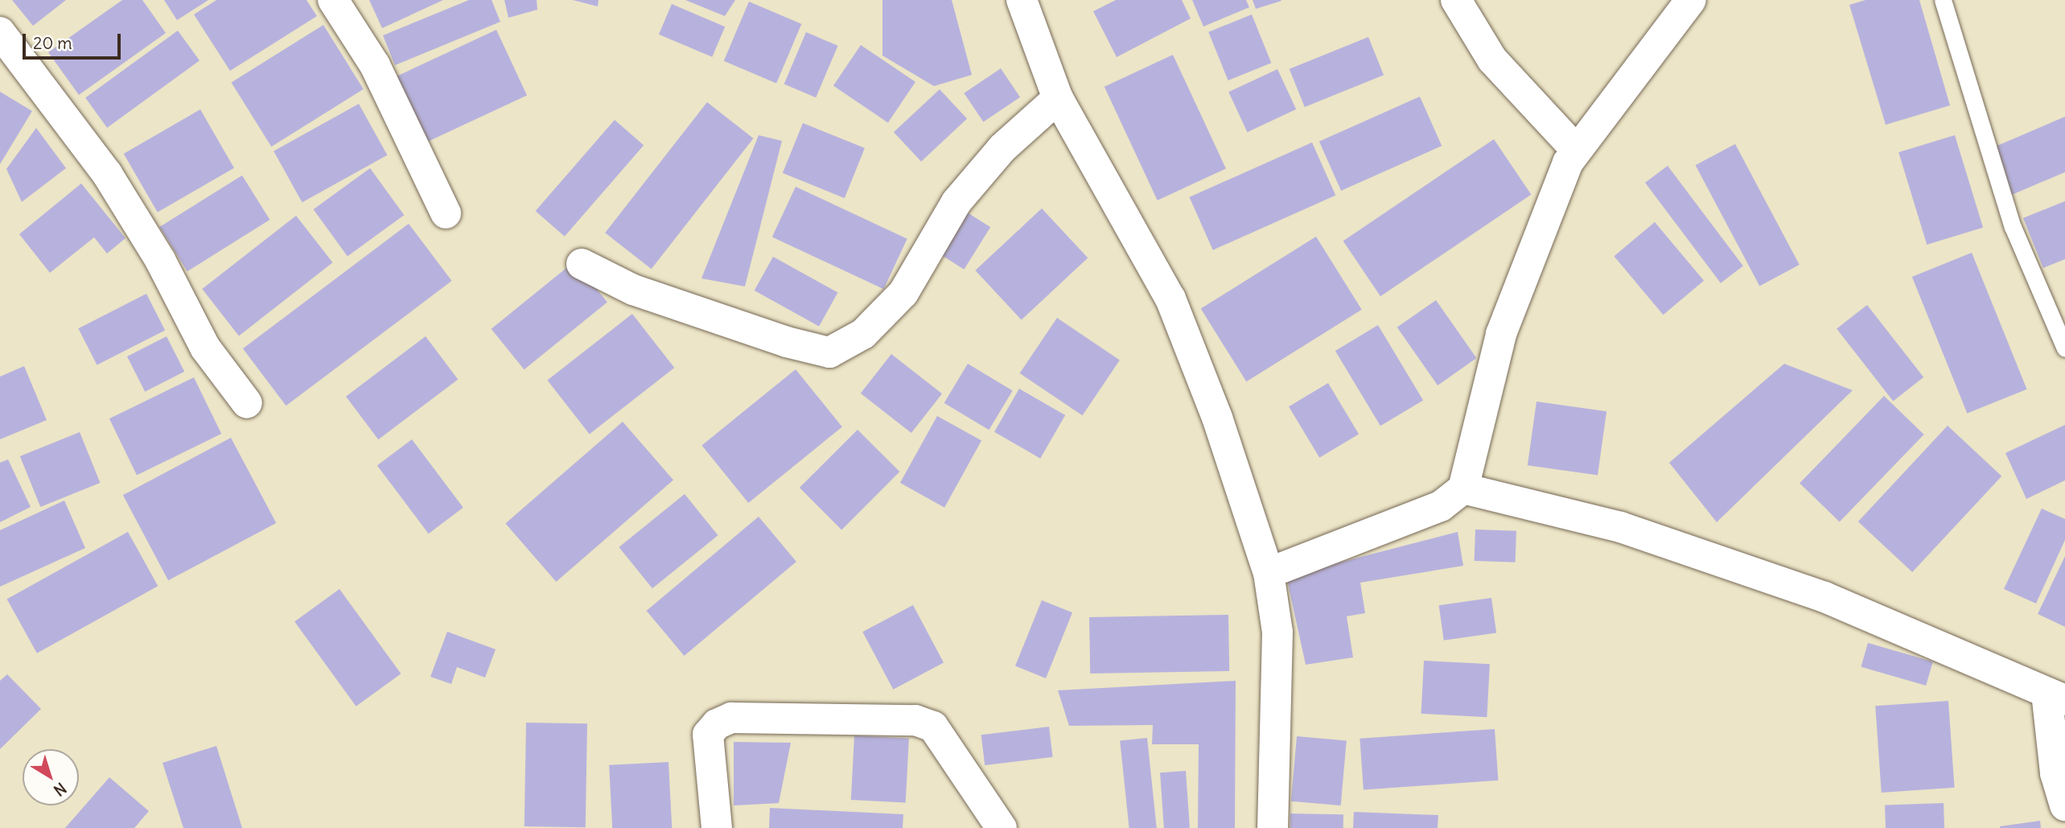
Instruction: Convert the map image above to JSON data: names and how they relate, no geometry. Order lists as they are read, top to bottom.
{
  "scale_bar": "20 m",
  "north": "bottom right"
}
